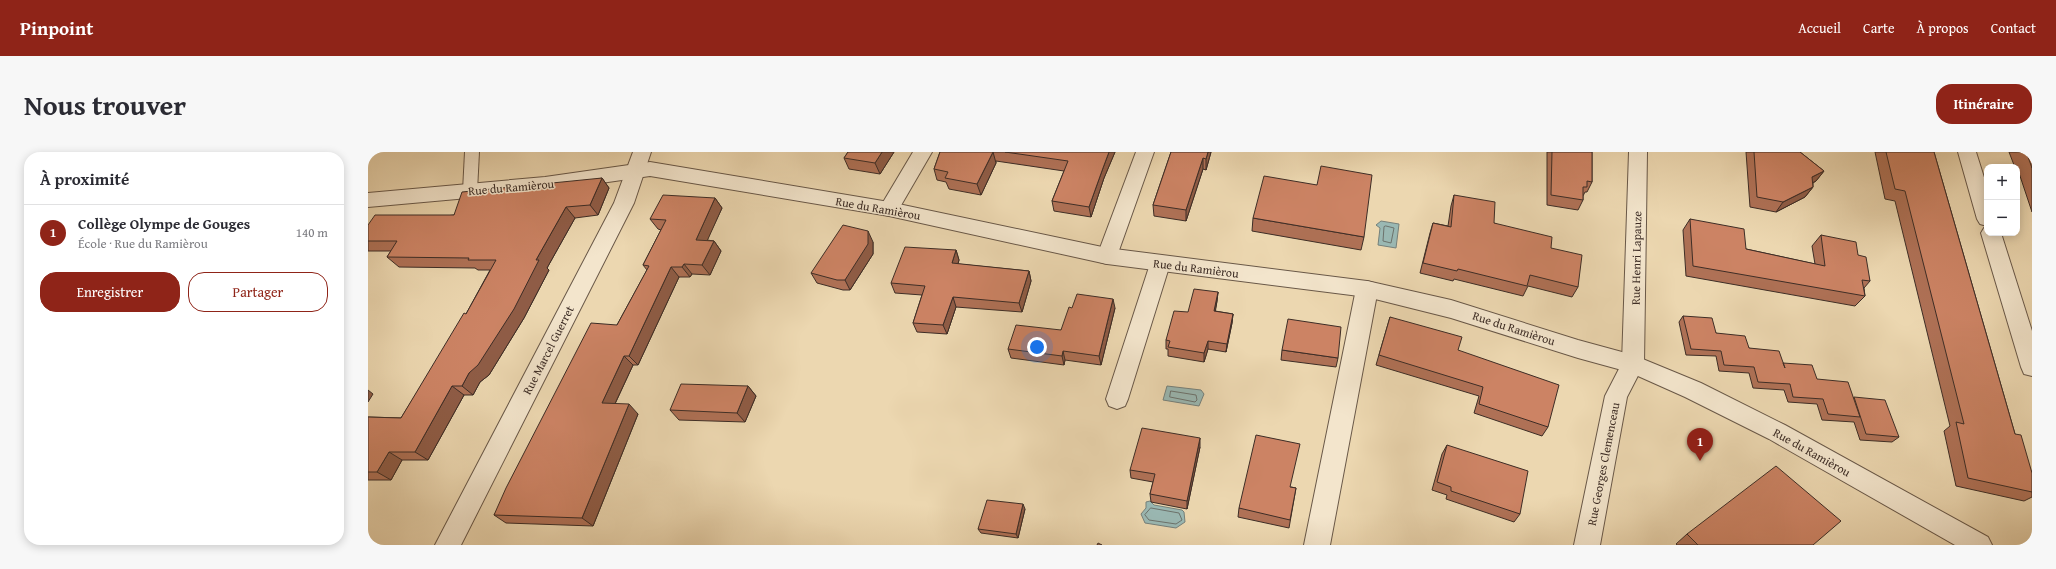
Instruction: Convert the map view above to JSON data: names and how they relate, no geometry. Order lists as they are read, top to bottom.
{
  "streets": {
    "street": [
      "Rue du Ramièrou",
      "Rue Henri Lapauze",
      "Rue Marcel Guerret",
      "Rue Georges Clemenceau"
    ]
  },
  "crossings": [
    ["Rue du Ramièrou", "Rue Henri Lapauze"],
    ["Rue du Ramièrou", "Rue Marcel Guerret"],
    ["Rue du Ramièrou", "Rue Georges Clemenceau"],
    ["Rue Henri Lapauze", "Rue Georges Clemenceau"]
  ],
  "page": {
    "header": "Pinpoint",
    "nav": [
      "Accueil",
      "Carte",
      "À propos",
      "Contact"
    ],
    "title": "Nous trouver",
    "buttons": [
      "Itinéraire",
      ["Enregistrer", "Partager"]
    ],
    "heading": "À proximité",
    "map_buttons": ["+", "−"],
    "list": [
      {
        "mark": "1",
        "name": "Collège Olympe de Gouges",
        "note": "École · Rue du Ramièrou",
        "value": "140 m"
      }
    ],
    "pins": "1"
  }
}
